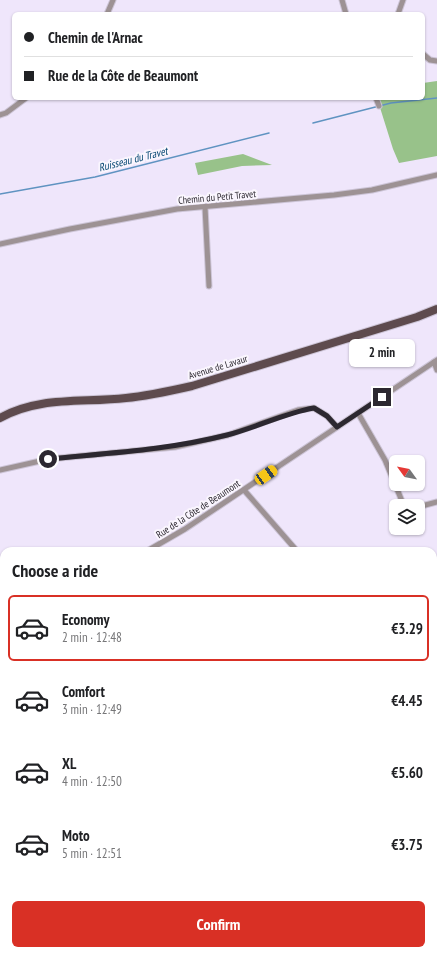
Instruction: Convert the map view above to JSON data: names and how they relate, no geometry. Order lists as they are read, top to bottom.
{
  "streets": {
    "main road": ["Avenue de Lavaur"],
    "street": ["Chemin du Petit Travet", "Rue de la Côte de Beaumont"]
  },
  "water": ["Ruisseau du Travet"],
  "north": "top left",
  "page": {
    "banner": ["Chemin de l'Arnac", "Rue de la Côte de Beaumont"],
    "bubble": "2 min",
    "heading": "Choose a ride",
    "list": [
      {
        "name": "Economy",
        "note": "2 min · 12:48",
        "value": "€3.29"
      },
      {
        "name": "Comfort",
        "note": "3 min · 12:49",
        "value": "€4.45"
      },
      {
        "name": "XL",
        "note": "4 min · 12:50",
        "value": "€5.60"
      },
      {
        "name": "Moto",
        "note": "5 min · 12:51",
        "value": "€3.75"
      }
    ],
    "buttons": "Confirm"
  }
}
